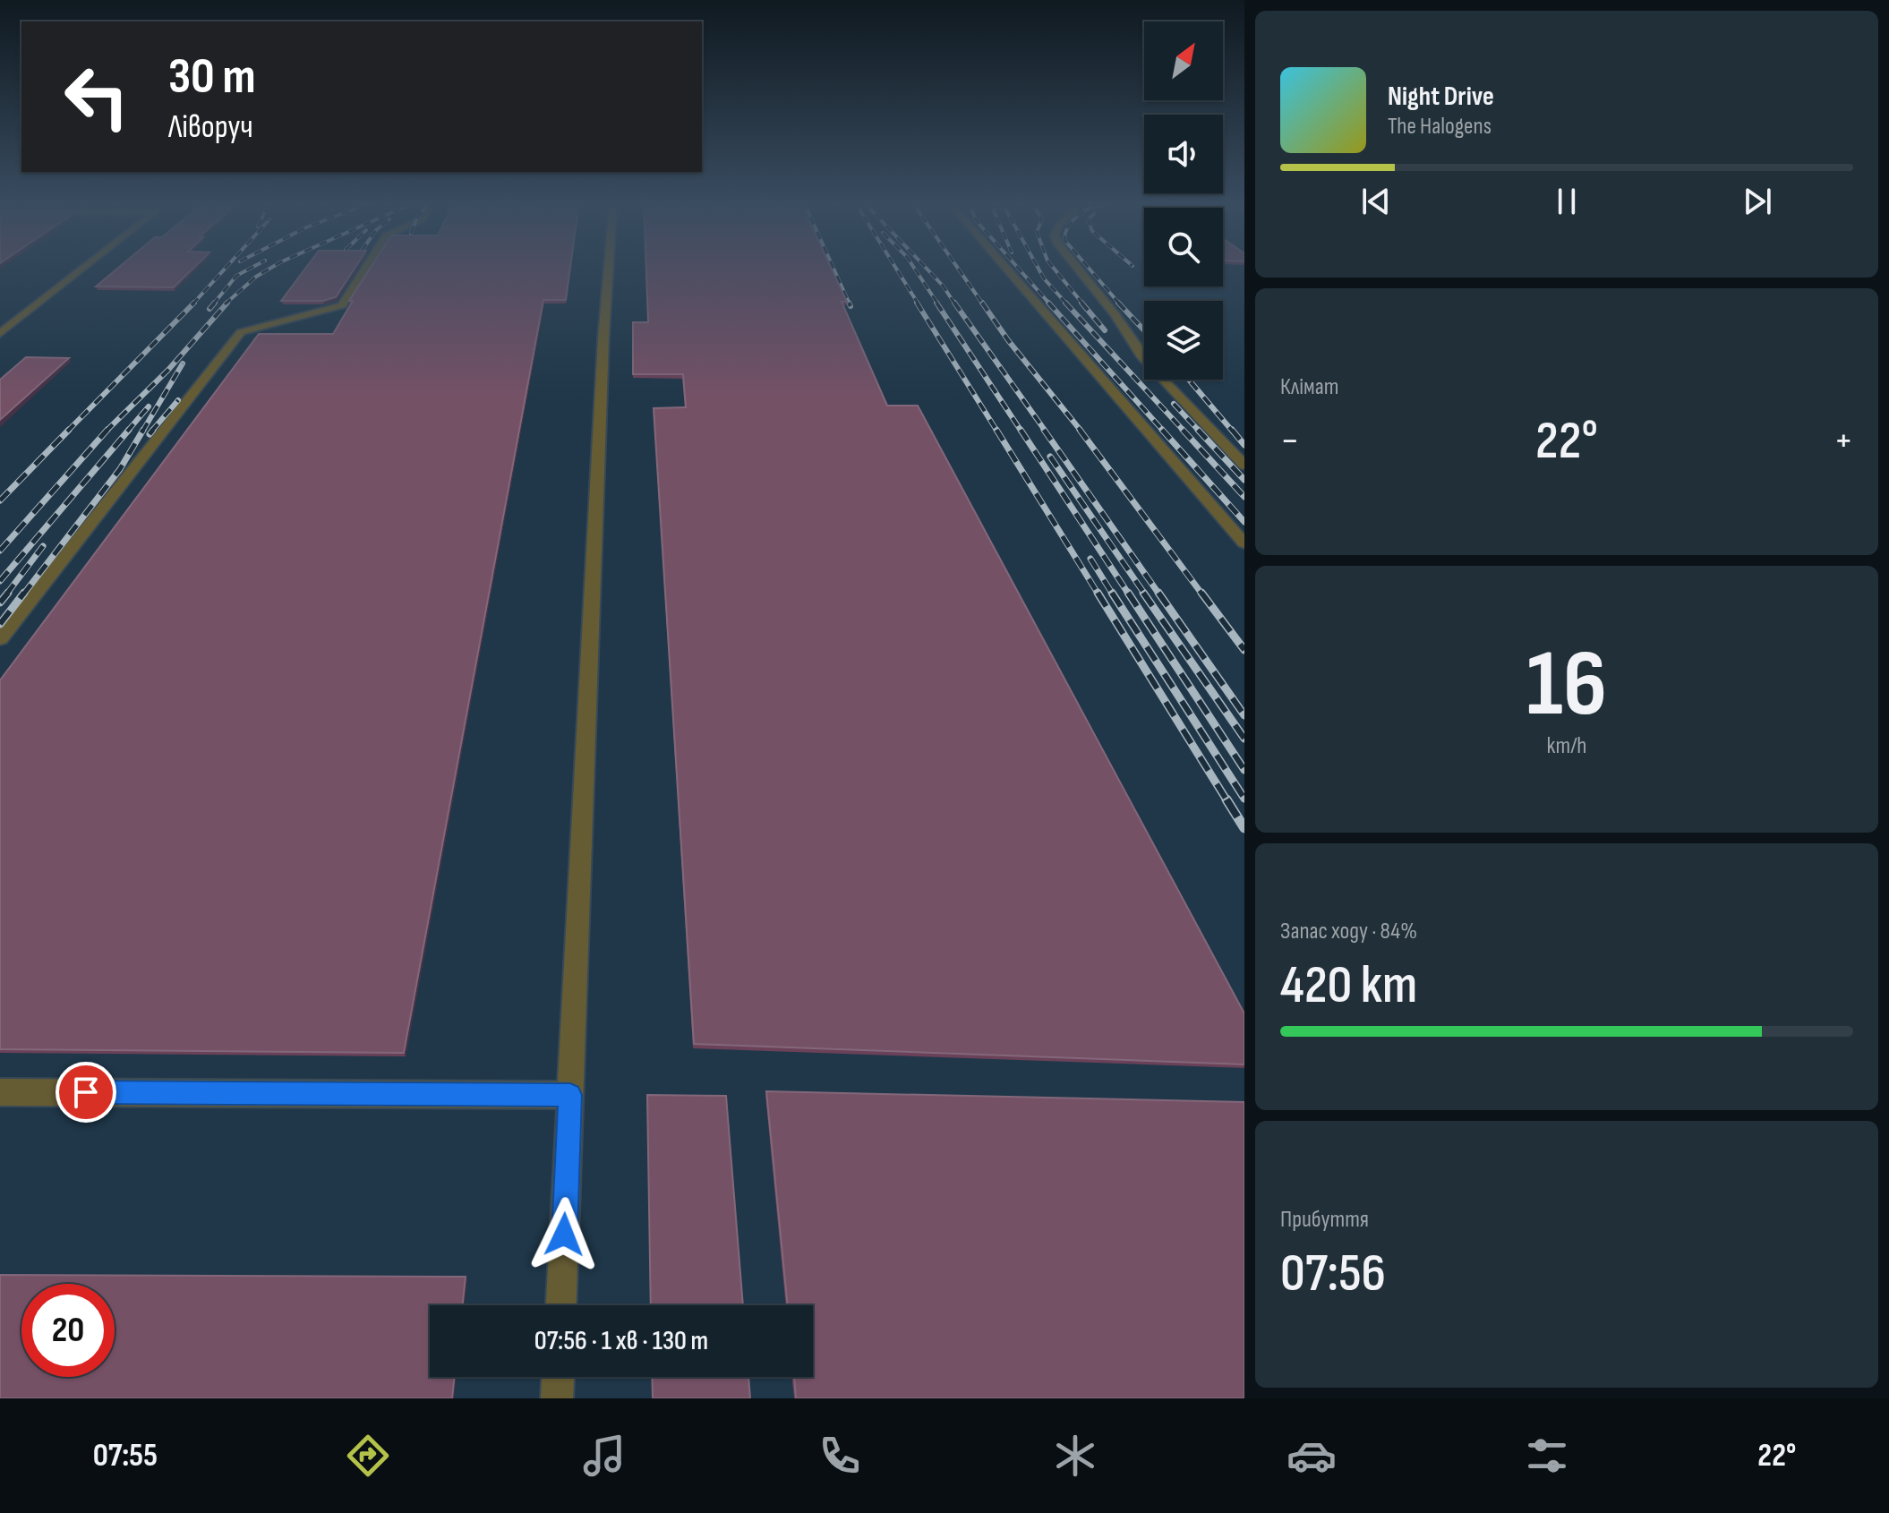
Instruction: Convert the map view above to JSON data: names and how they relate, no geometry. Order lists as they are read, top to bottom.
{
  "north": "top right",
  "page": {
    "turn": ["30 m", "Ліворуч"],
    "song": ["Night Drive", "The Halogens"],
    "tile": [
      "Клімат",
      ["16", "km/h"],
      ["Запас ходу · 84%", "420 km"],
      ["Прибуття", "07:56"]
    ],
    "heat": ["−", "22°", "+"],
    "limit": "20",
    "trip": "07:56 · 1 хв · 130 m",
    "tabs": ["07:55", "22°"]
  }
}
